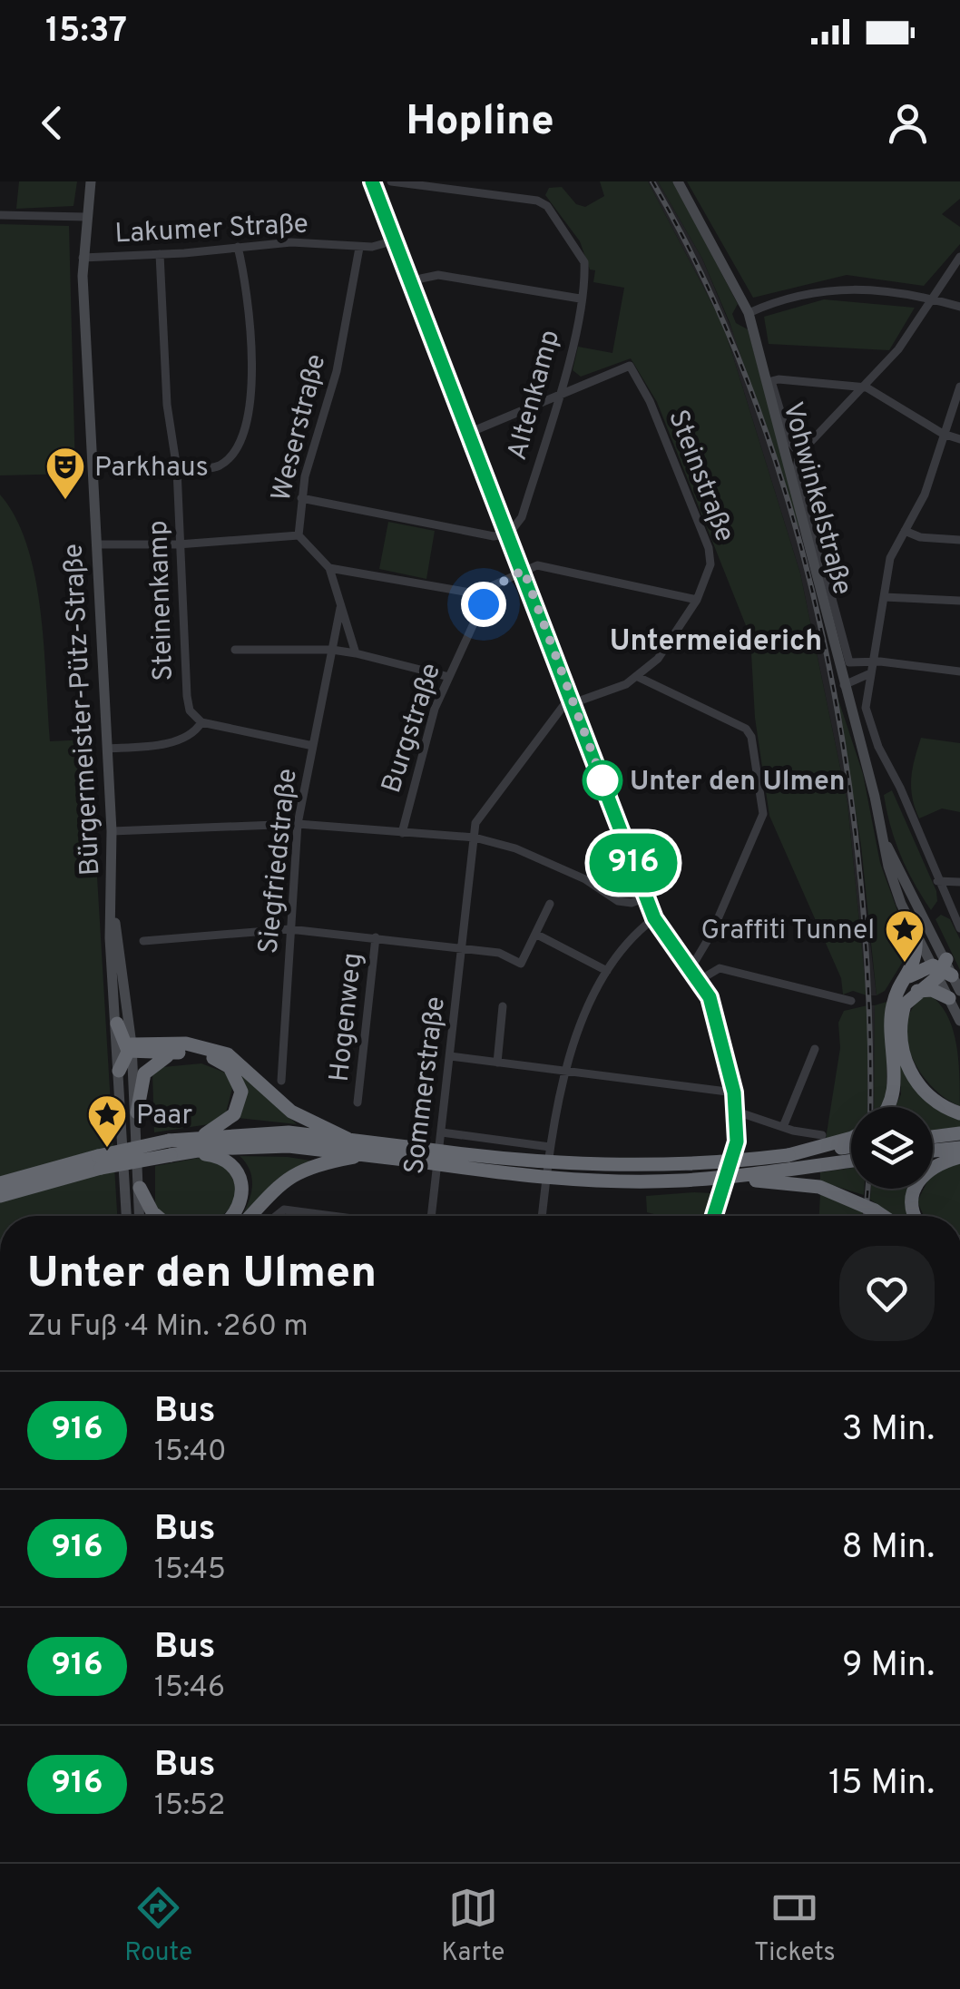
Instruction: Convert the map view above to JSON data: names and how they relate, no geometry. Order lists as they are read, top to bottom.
{
  "streets": {
    "main road": ["Vohwinkelstraße", "Bürgermeister-Pütz-Straße"],
    "street": [
      "Lakumer Straße",
      "Altenkamp",
      "Weserstraße",
      "Steinstraße",
      "Steinenkamp",
      "Burgstraße",
      "Siegfriedstraße",
      "Hogenweg",
      "Sommerstraße"
    ]
  },
  "crossings": [
    ["Lakumer Straße", "Weserstraße"],
    ["Lakumer Straße", "Steinenkamp"],
    ["Lakumer Straße", "Bürgermeister-Pütz-Straße"],
    ["Altenkamp", "Steinstraße"],
    ["Weserstraße", "Siegfriedstraße"],
    ["Steinstraße", "Sommerstraße"]
  ],
  "districts": ["Untermeiderich"],
  "places": {
    "theatre": ["Parkhaus"],
    "other": ["Unter den Ulmen"],
    "place": ["Graffiti Tunnel", "Paar"]
  },
  "lines": ["bus line 916"],
  "page": {
    "status": "15:37",
    "header": "Hopline",
    "on_map": "916",
    "heading": ["Unter den Ulmen", "Zu Fuß · 4 Min. · 260 m"],
    "list": [
      {
        "mark": "916",
        "name": "Bus",
        "note": "15:40",
        "value": "3 Min."
      },
      {
        "mark": "916",
        "name": "Bus",
        "note": "15:45",
        "value": "8 Min."
      },
      {
        "mark": "916",
        "name": "Bus",
        "note": "15:46",
        "value": "9 Min."
      },
      {
        "mark": "916",
        "name": "Bus",
        "note": "15:52",
        "value": "15 Min."
      }
    ],
    "tabs": ["Route", "Karte", "Tickets"]
  }
}
